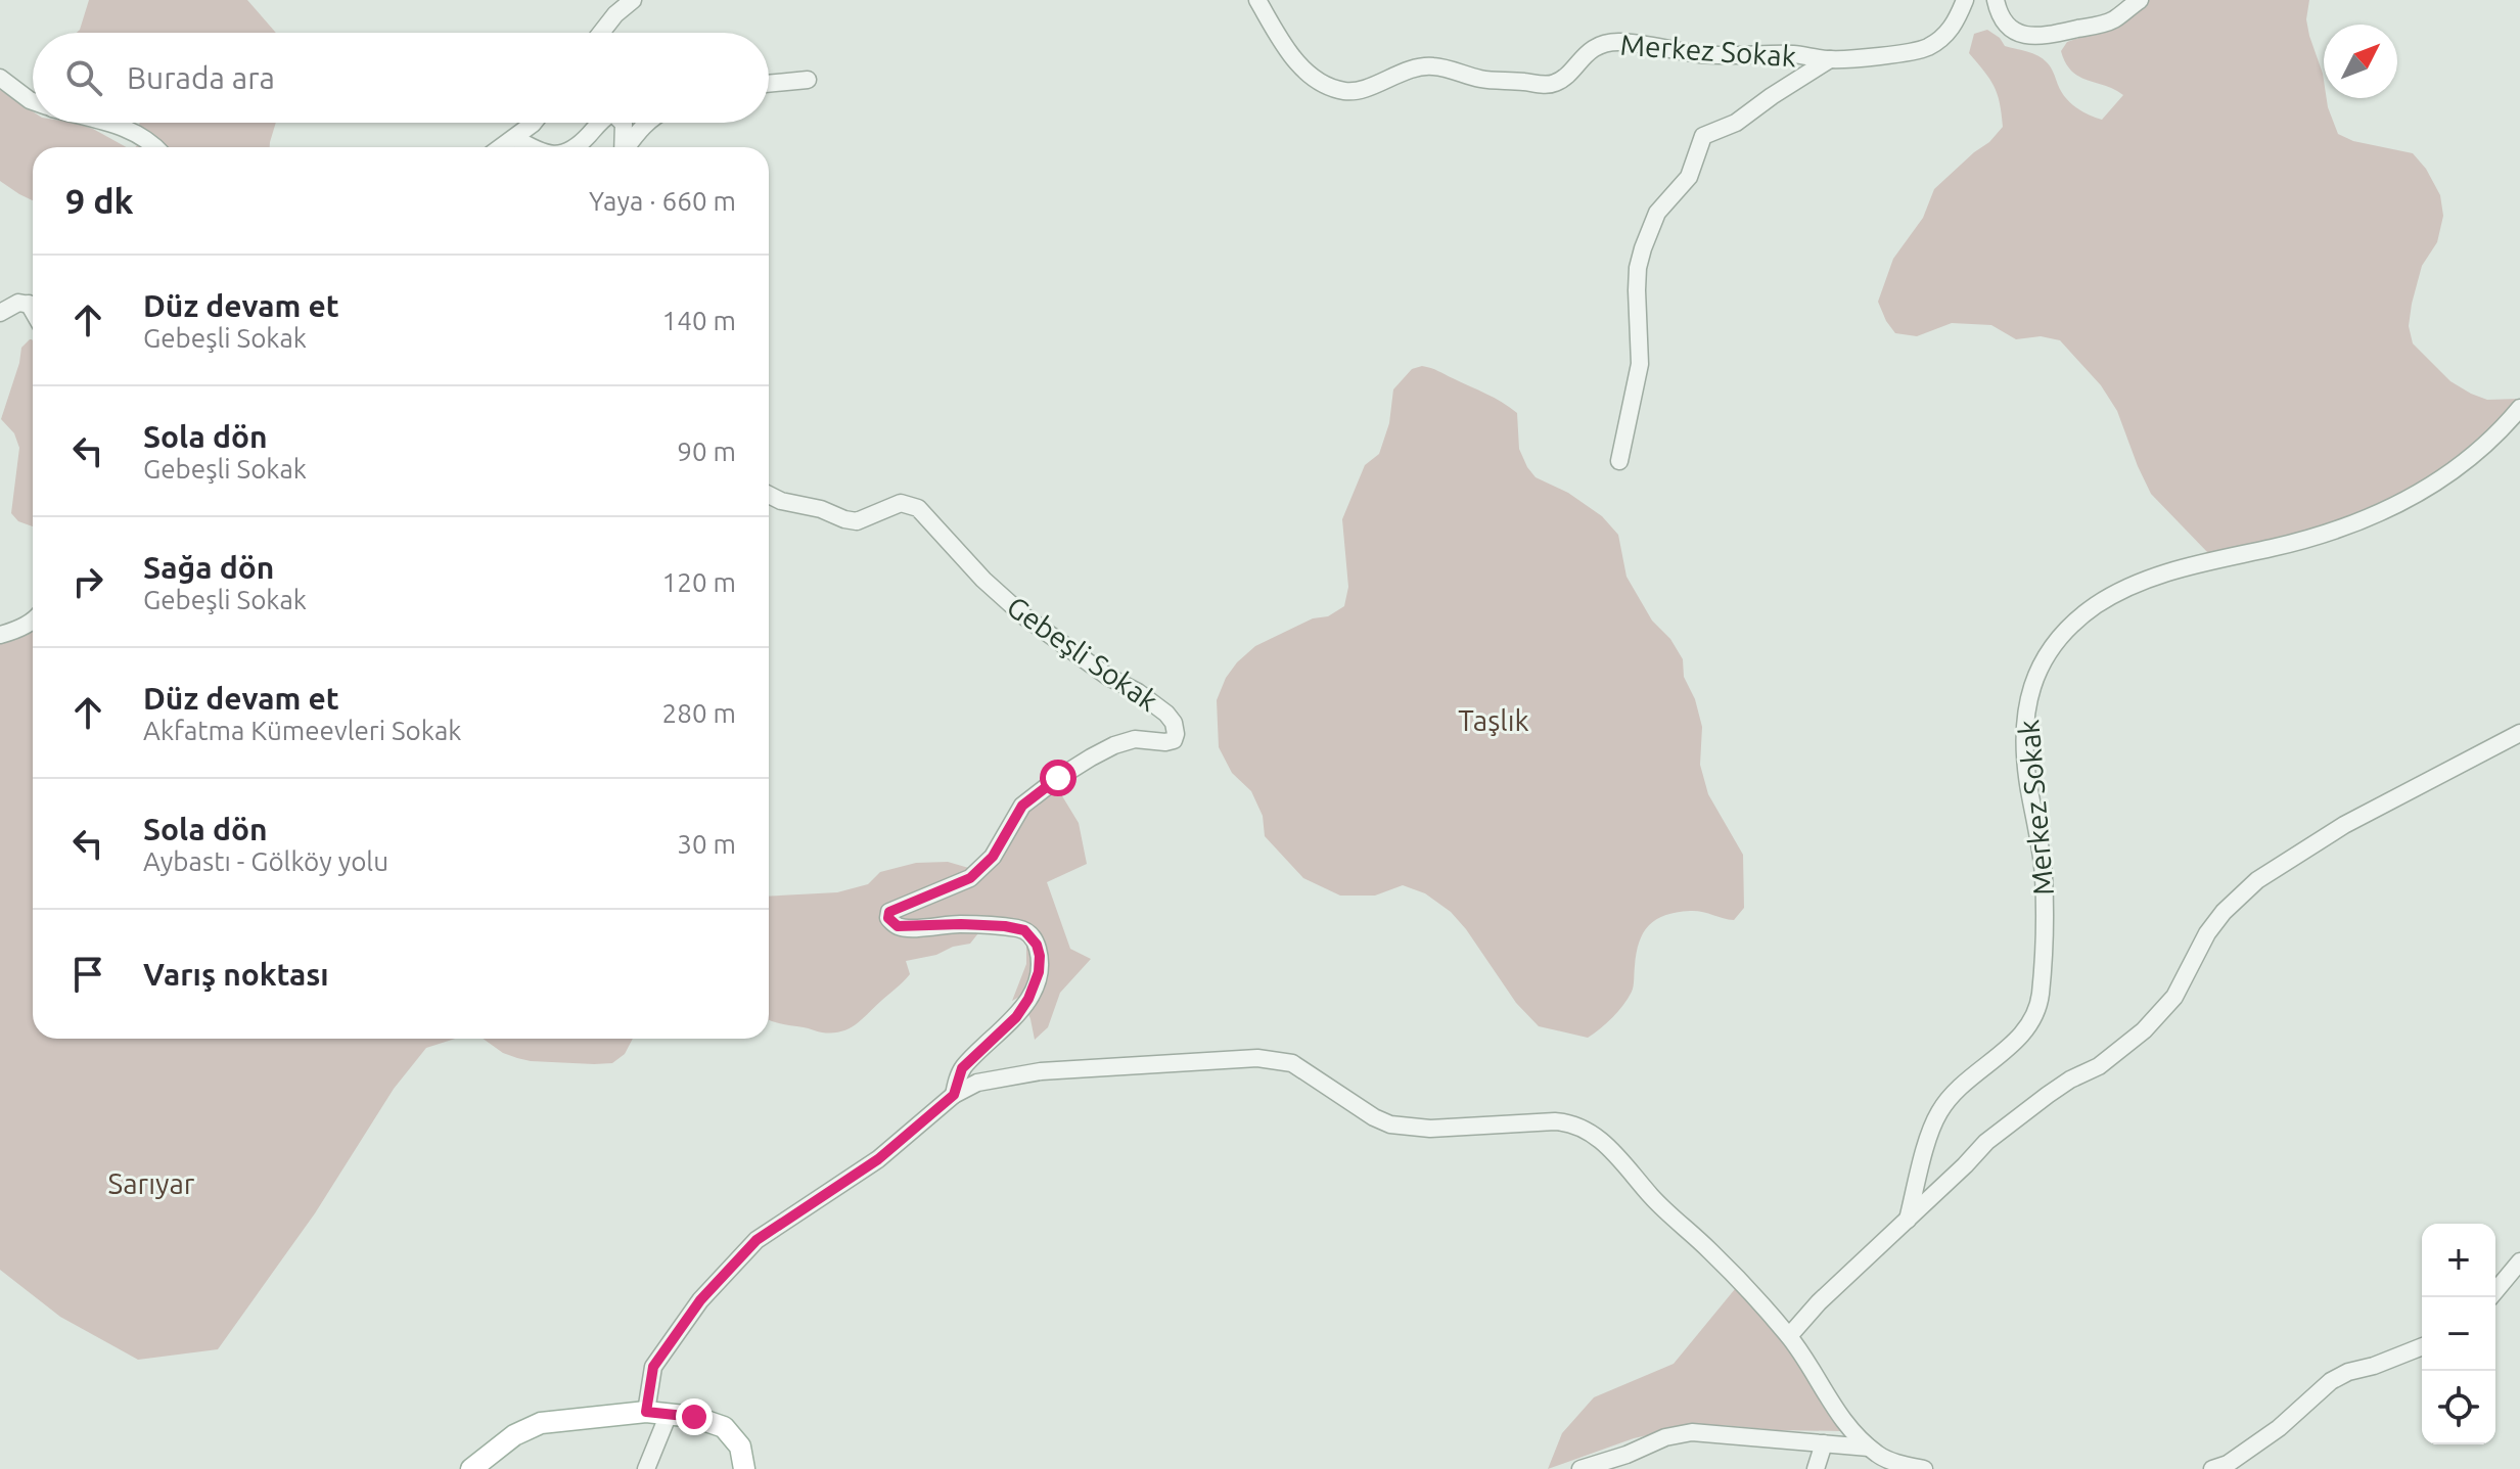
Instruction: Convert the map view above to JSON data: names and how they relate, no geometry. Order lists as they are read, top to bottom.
{
  "streets": {
    "street": ["Merkez Sokak", "Gebeşli Sokak"]
  },
  "parks": ["Taşlık", "Sarıyar"],
  "north": "top right",
  "page": {
    "search": "Burada ara",
    "heading": ["9 dk", "Yaya · 660 m"],
    "list": [
      ["Düz devam et", "Gebeşli Sokak", "140 m"],
      ["Sola dön", "Gebeşli Sokak", "90 m"],
      ["Sağa dön", "Gebeşli Sokak", "120 m"],
      ["Düz devam et", "Akfatma Kümeevleri Sokak", "280 m"],
      ["Sola dön", "Aybastı - Gölköy yolu", "30 m"],
      "Varış noktası"
    ],
    "map_buttons": ["+", "−"]
  }
}
